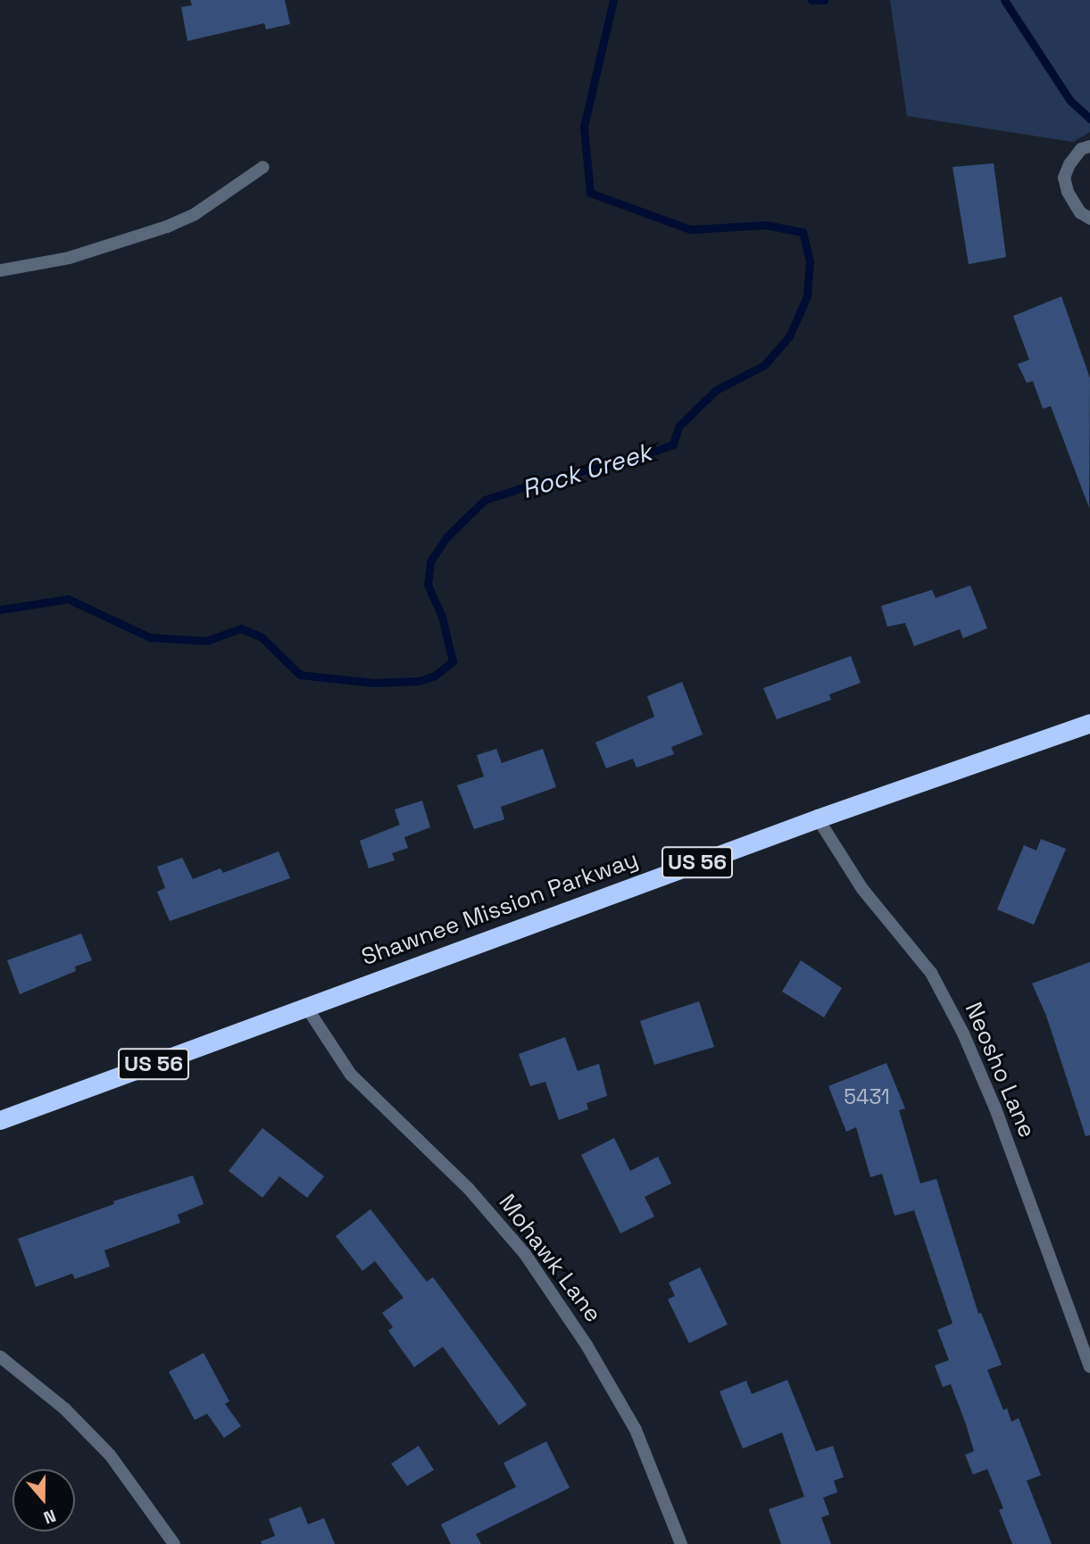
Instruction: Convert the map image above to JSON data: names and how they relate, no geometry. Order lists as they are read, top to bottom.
{
  "streets": {
    "highway": ["US 56", "Shawnee Mission Parkway"],
    "street": ["Neosho Lane", "Mohawk Lane"]
  },
  "crossings": [
    ["Shawnee Mission Parkway", "Neosho Lane"],
    ["Shawnee Mission Parkway", "Mohawk Lane"]
  ],
  "water": ["Rock Creek"],
  "house_numbers": ["5431"],
  "north": "bottom"
}
